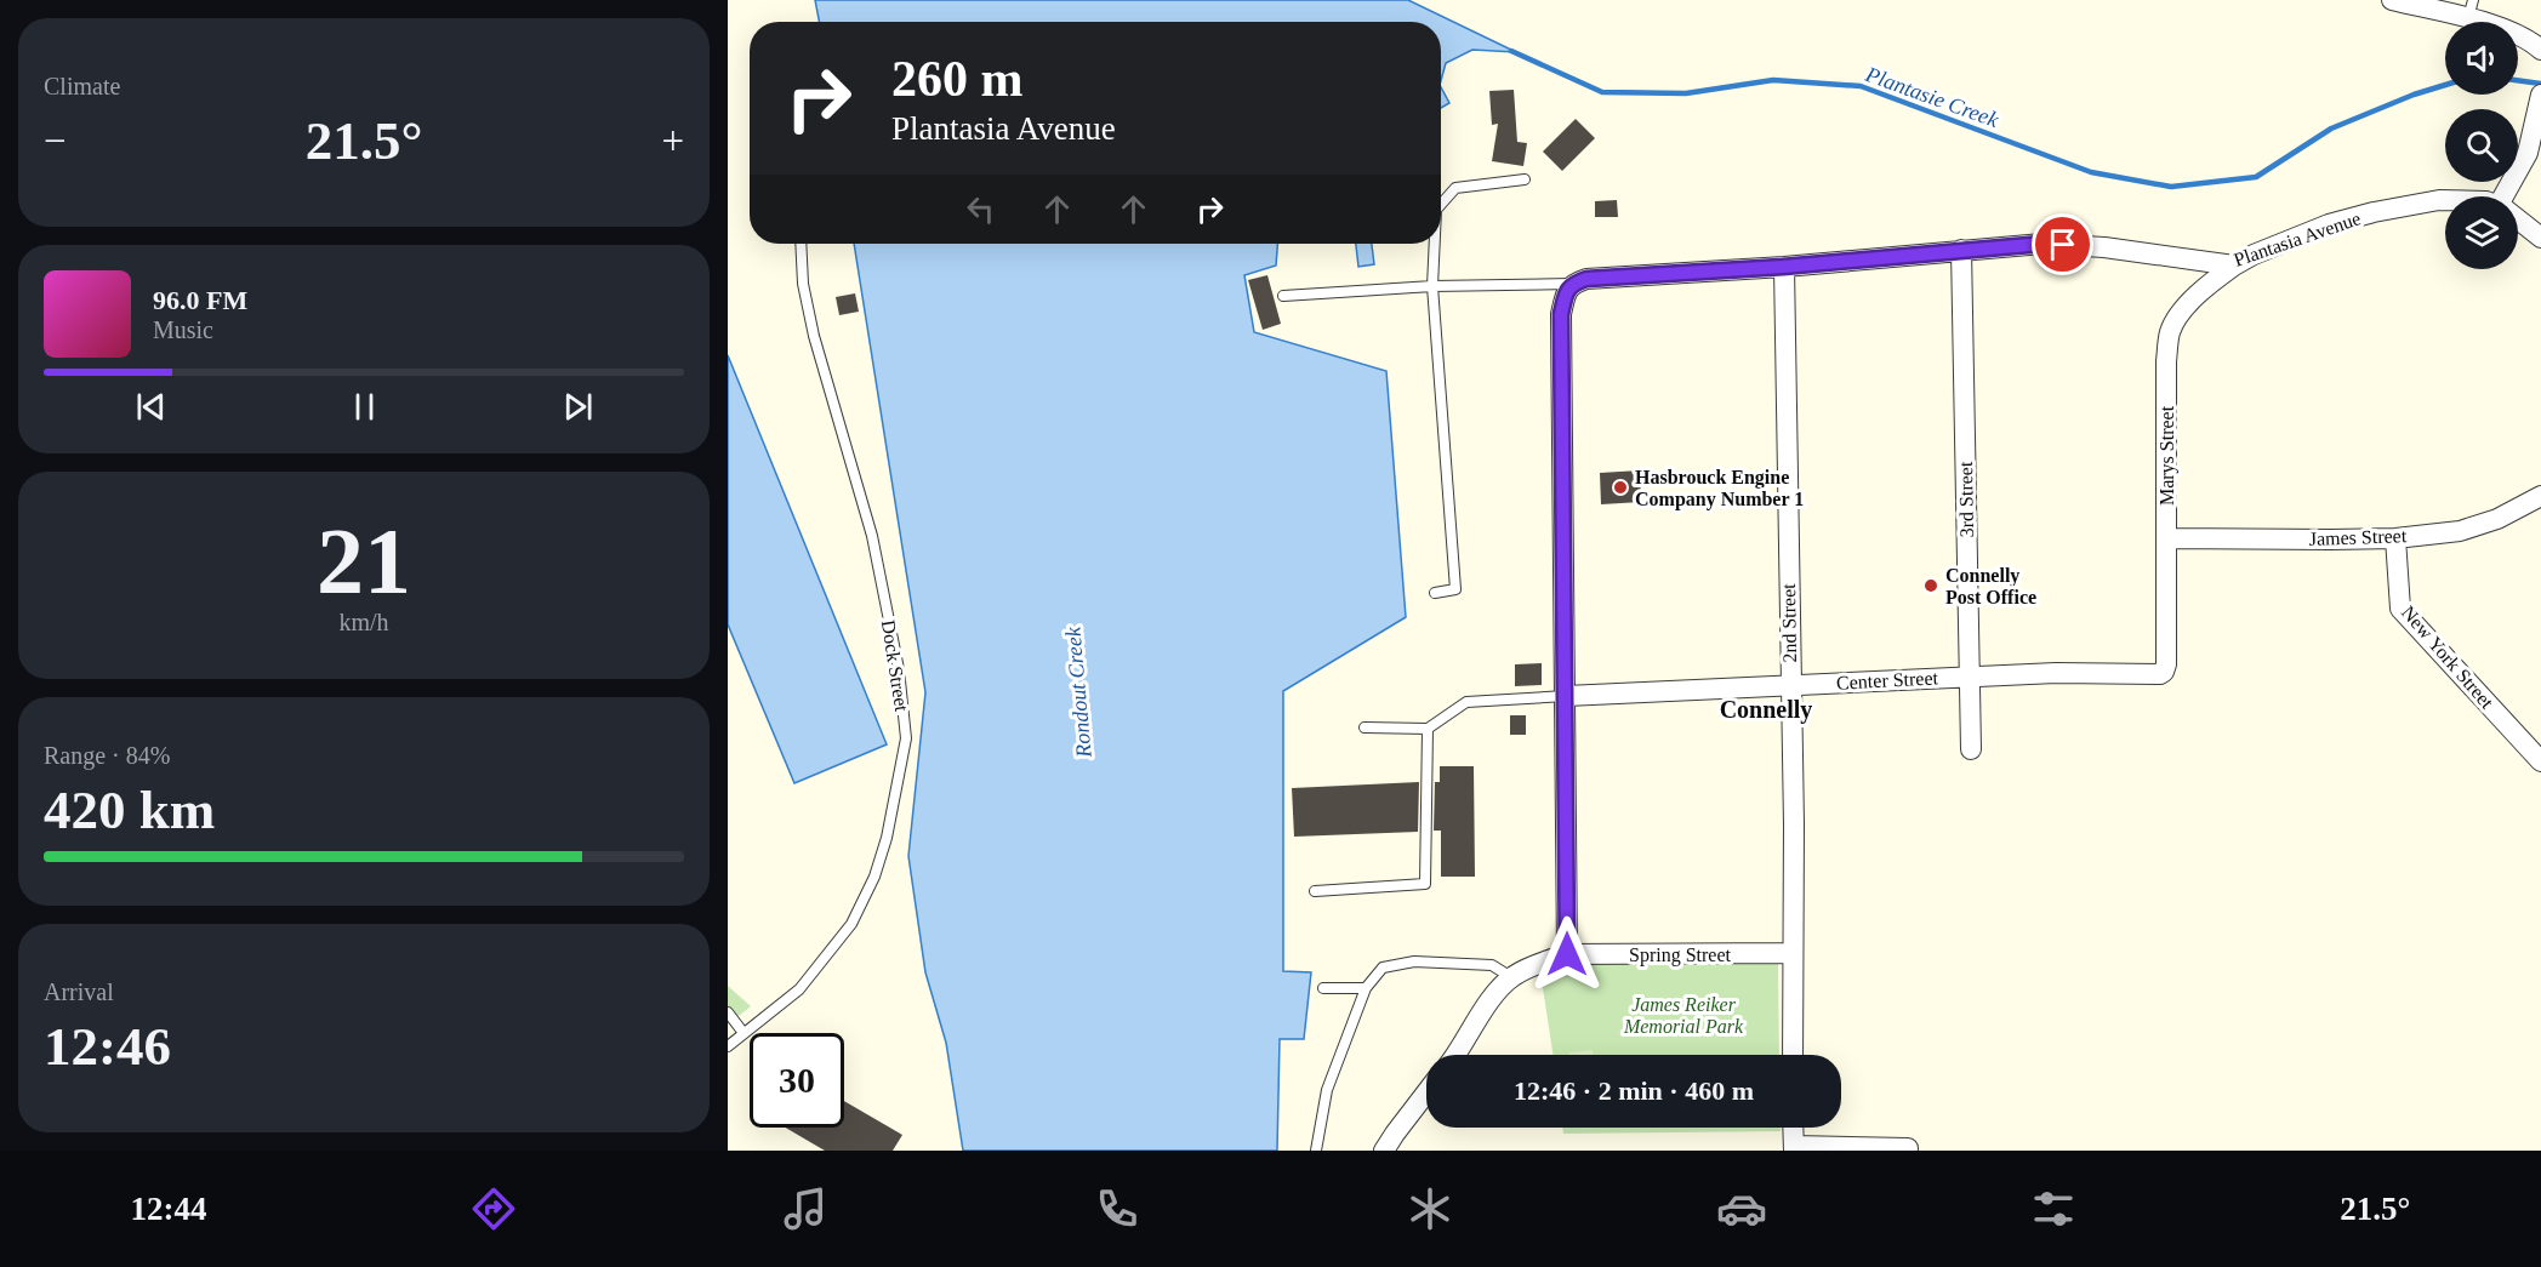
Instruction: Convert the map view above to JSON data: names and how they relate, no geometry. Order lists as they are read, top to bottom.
{
  "streets": {
    "street": [
      "Plantasia Avenue",
      "Marys Street",
      "3rd Street",
      "James Street",
      "2nd Street",
      "New York Street",
      "Center Street",
      "Spring Street"
    ],
    "lane": ["Dock Street"]
  },
  "crossings": [
    ["Plantasia Avenue", "Marys Street"],
    ["Plantasia Avenue", "3rd Street"],
    ["Plantasia Avenue", "2nd Street"],
    ["Marys Street", "James Street"],
    ["Marys Street", "Center Street"],
    ["3rd Street", "Center Street"],
    ["James Street", "New York Street"],
    ["2nd Street", "Center Street"],
    ["2nd Street", "Spring Street"]
  ],
  "districts": ["Connelly"],
  "water": ["Plantasie Creek", "Rondout Creek"],
  "parks": ["James Reiker Memorial Park"],
  "places": ["Hasbrouck Engine Company Number 1", "Connelly Post Office"],
  "page": {
    "tile": [
      "Climate",
      ["21", "km/h"],
      ["Range · 84%", "420 km"],
      ["Arrival", "12:46"]
    ],
    "turn": ["260 m", "Plantasia Avenue"],
    "heat": ["−", "21.5°", "+"],
    "song": ["96.0 FM", "Music"],
    "limit": "30",
    "trip": "12:46 · 2 min · 460 m",
    "tabs": ["12:44", "21.5°"]
  }
}
